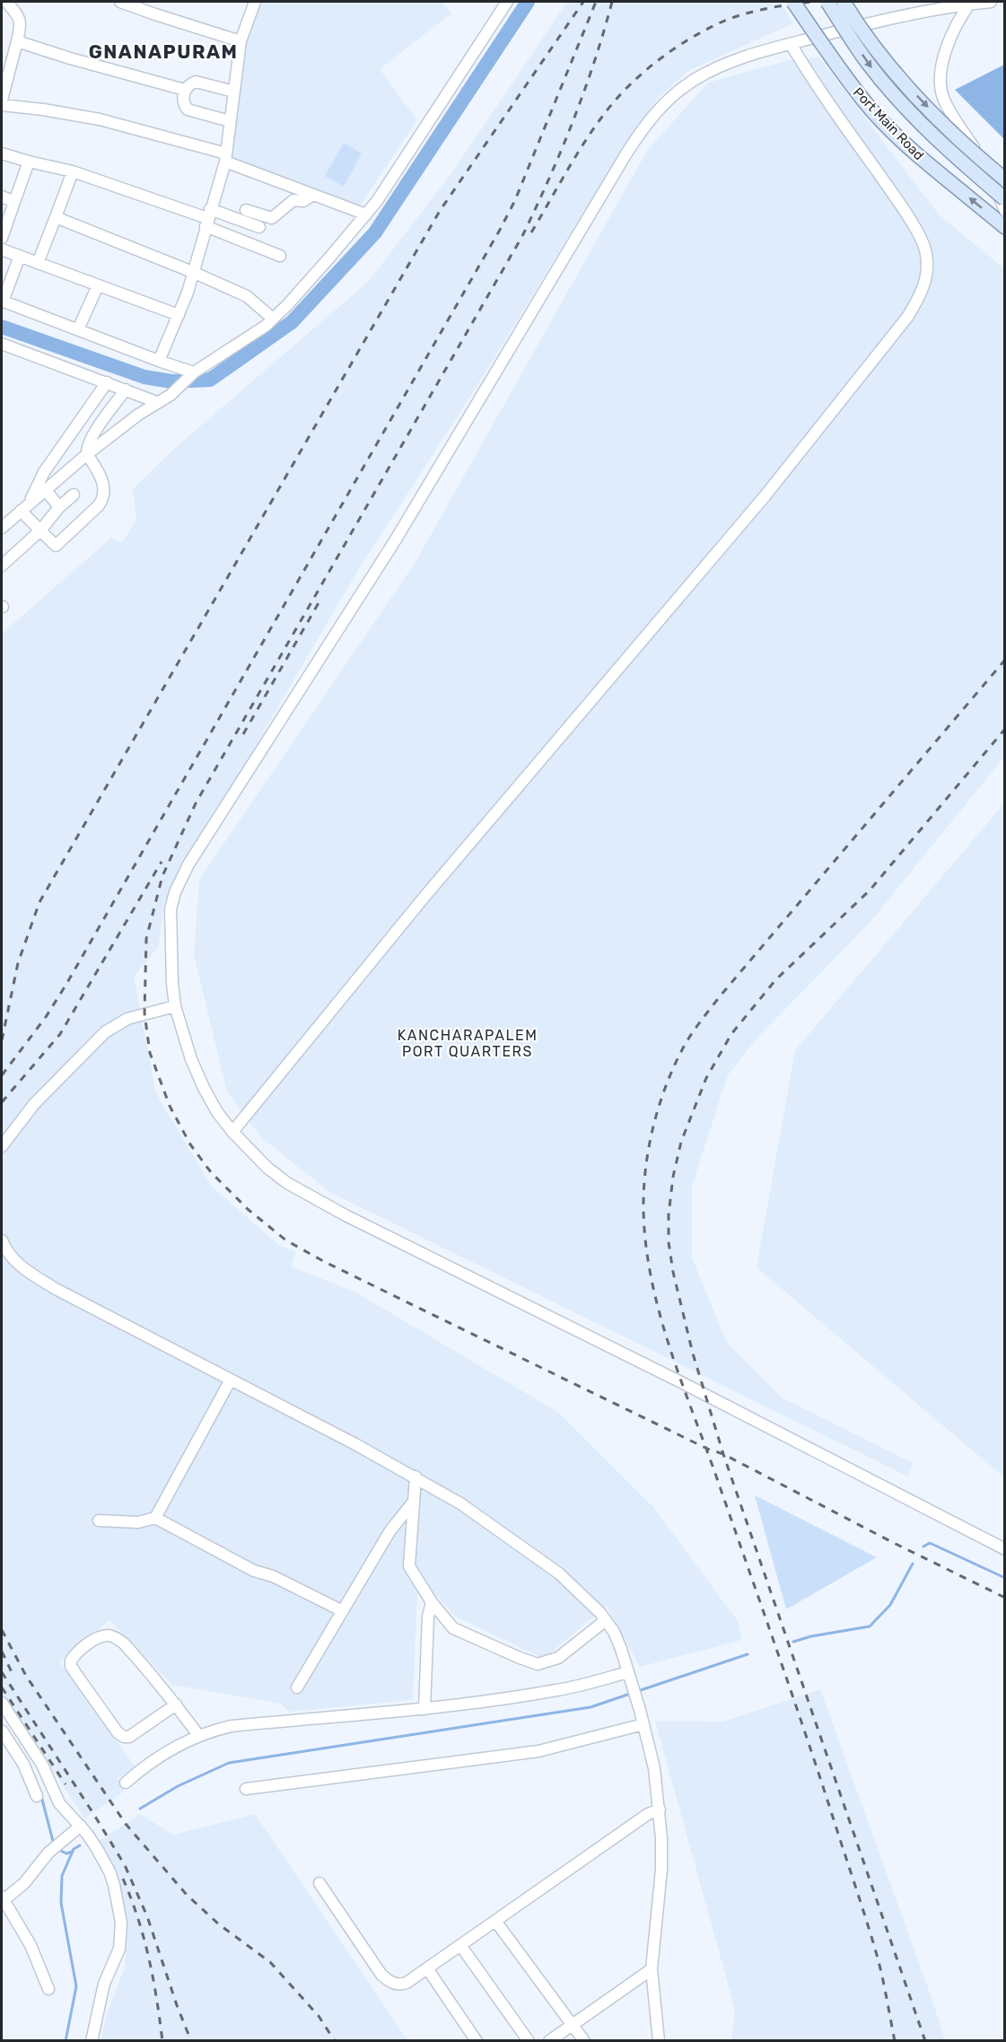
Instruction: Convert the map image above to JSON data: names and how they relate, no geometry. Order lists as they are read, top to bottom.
{
  "streets": {
    "main road": ["Port Main Road"]
  },
  "districts": ["GNANAPURAM", "KANCHARAPALEM PORT QUARTERS"]
}
